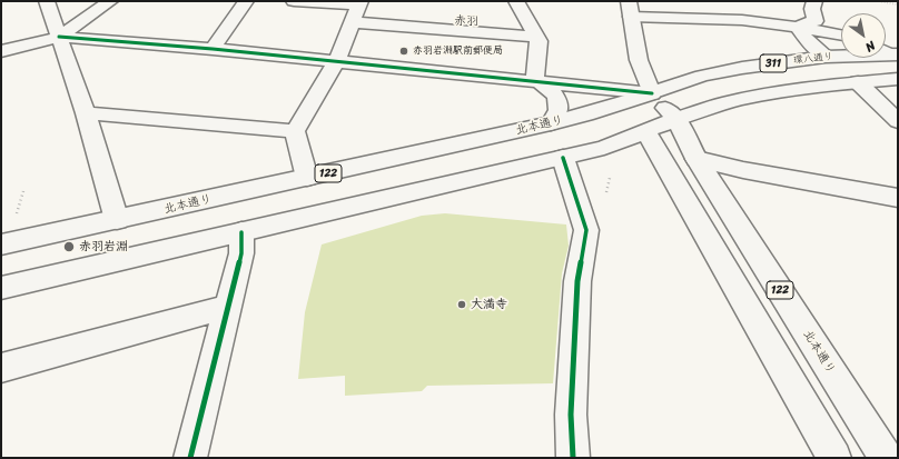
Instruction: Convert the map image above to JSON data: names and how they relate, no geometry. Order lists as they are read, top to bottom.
{
  "streets": {
    "main road": [
      "環八通り",
      "311",
      "北本通り",
      "122"
    ]
  },
  "crossings": [
    ["環八通り", "北本通り"]
  ],
  "districts": ["赤羽"],
  "places": ["赤羽岩淵駅前郵便局", "赤羽岩淵", "大満寺"],
  "north": "bottom right"
}
